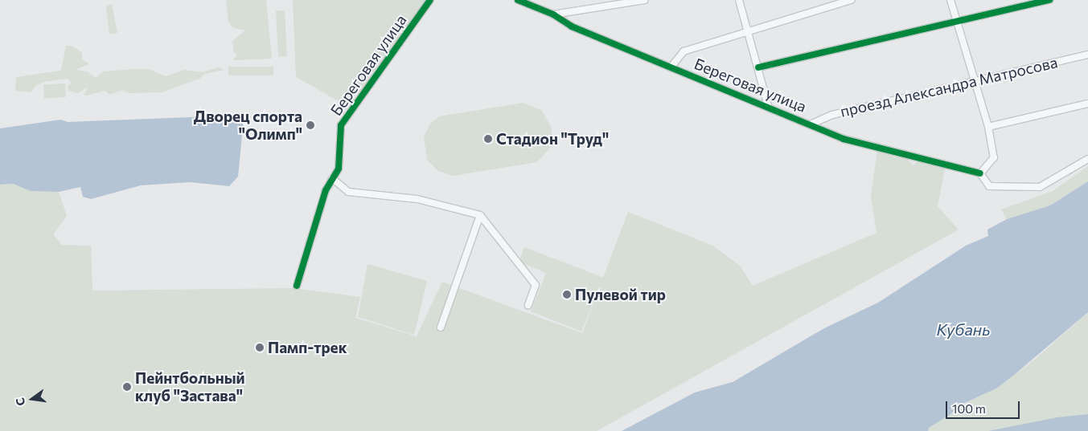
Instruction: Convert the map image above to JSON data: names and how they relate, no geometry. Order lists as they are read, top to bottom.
{
  "streets": {
    "street": ["Береговая улица", "проезд Александра Матросова"]
  },
  "crossings": [
    ["Береговая улица", "проезд Александра Матросова"]
  ],
  "water": ["Кубань"],
  "places": [
    "Дворец спорта \"Олимп\"",
    "Стадион \"Труд\"",
    "Пулевой тир",
    "Памп-трек",
    "Пейнтбольный клуб \"Застава\""
  ],
  "scale_bar": "100 m",
  "north": "left"
}
